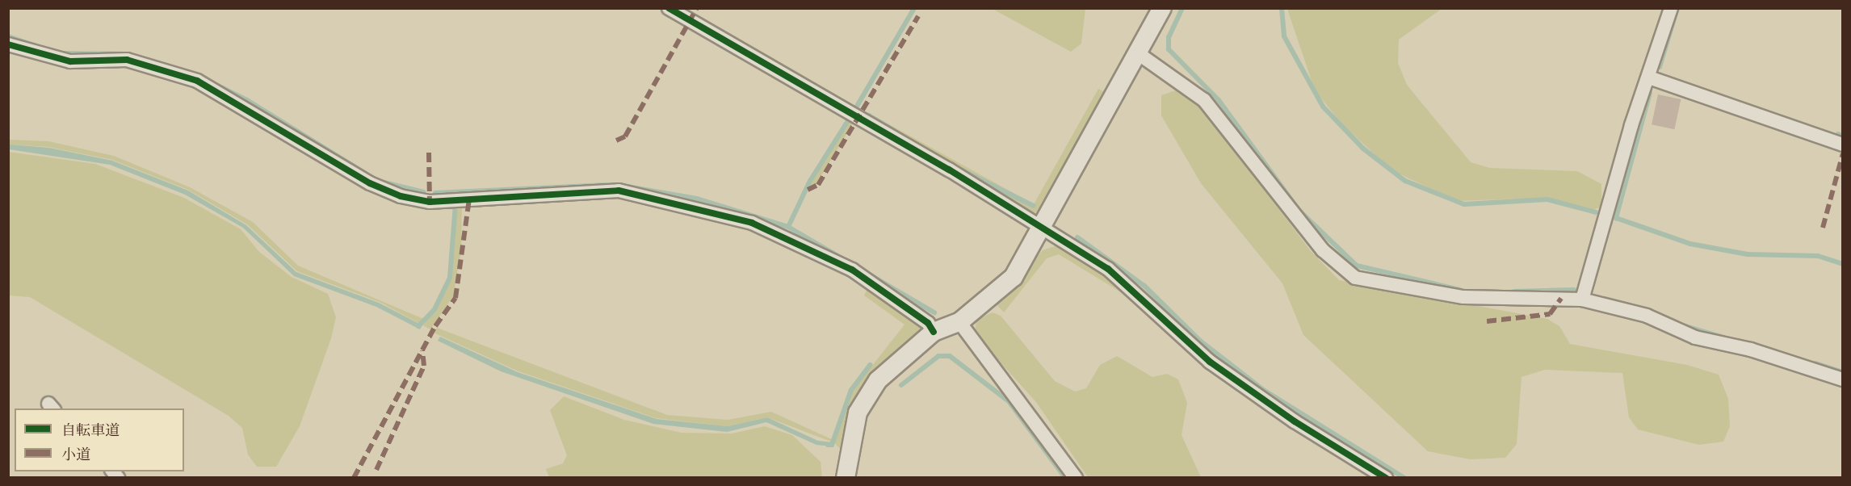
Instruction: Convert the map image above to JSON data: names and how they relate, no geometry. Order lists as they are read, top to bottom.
{
  "legend": ["自転車道", "小道"]
}
